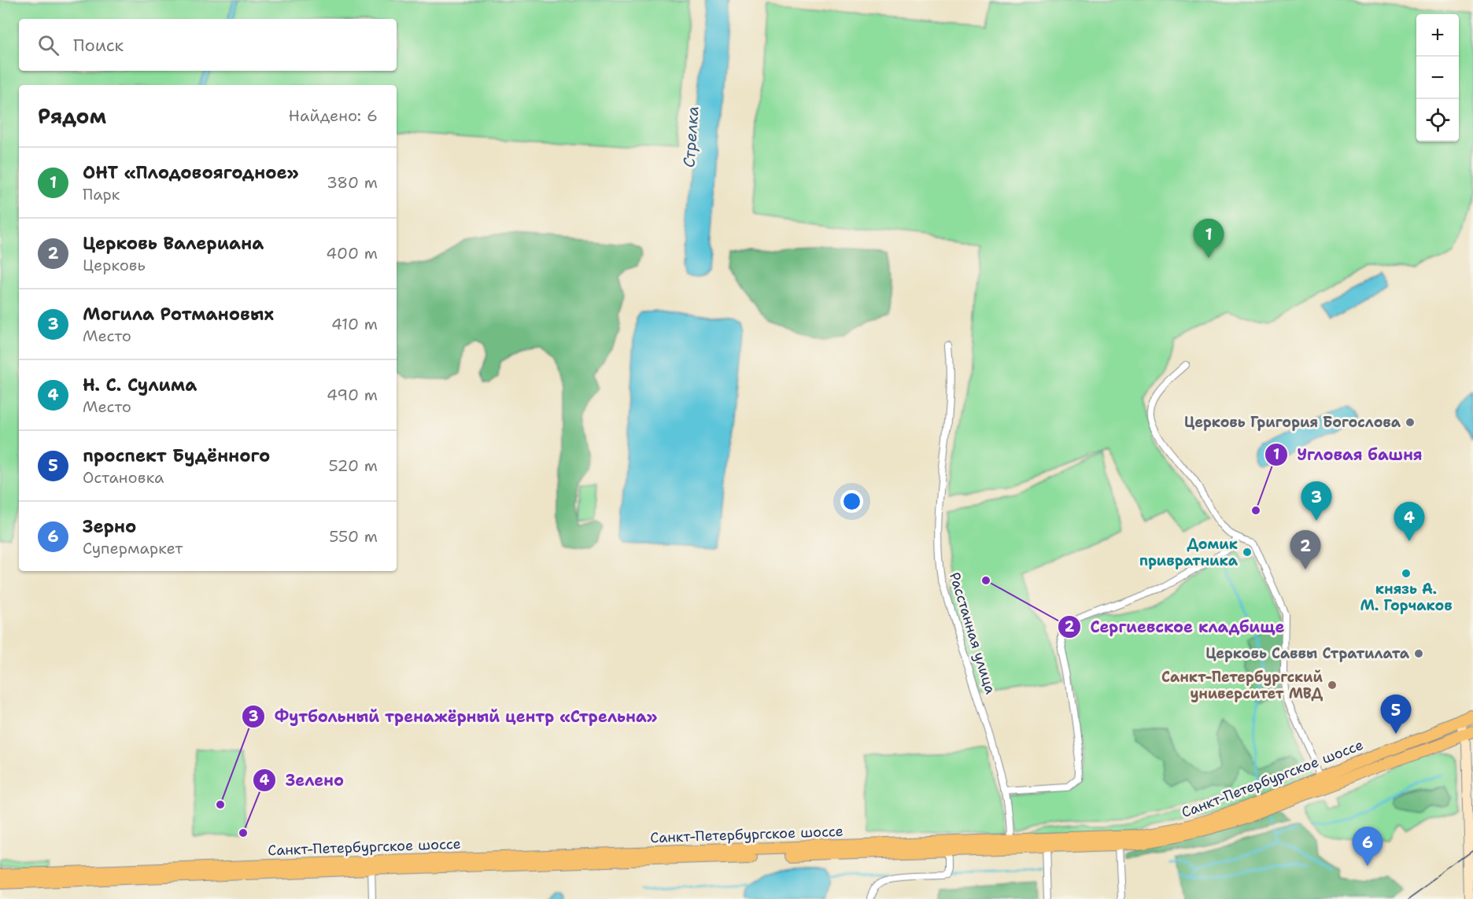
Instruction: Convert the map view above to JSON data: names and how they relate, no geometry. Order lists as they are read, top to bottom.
{
  "streets": {
    "main road": ["Санкт-Петербургское шоссе"],
    "street": ["Расстанная улица"]
  },
  "crossings": [
    ["Расстанная улица", "Санкт-Петербургское шоссе"]
  ],
  "water": ["Стрелка"],
  "places": [
    "Церковь Григория Богослова",
    "Угловая башня",
    "Домик привратника",
    "князь А. М. Горчаков",
    "Сергиевское кладбище",
    "Церковь Саввы Стратилата",
    "Санкт-Петербургский университет МВД",
    "Футбольный тренажёрный центр «Стрельна»",
    "Зелено"
  ],
  "page": {
    "map_buttons": ["+", "−"],
    "search": "Поиск",
    "heading": ["Рядом", "Найдено: 6"],
    "list": [
      {
        "mark": "1",
        "name": "ОНТ «Плодовоягодное»",
        "note": "Парк",
        "value": "380 m"
      },
      {
        "mark": "2",
        "name": "Церковь Валериана",
        "note": "Церковь",
        "value": "400 m"
      },
      {
        "mark": "3",
        "name": "Могила Ротмановых",
        "note": "Место",
        "value": "410 m"
      },
      {
        "mark": "4",
        "name": "Н. С. Сулима",
        "note": "Место",
        "value": "490 m"
      },
      {
        "mark": "5",
        "name": "проспект Будённого",
        "note": "Остановка",
        "value": "520 m"
      },
      {
        "mark": "6",
        "name": "Зерно",
        "note": "Супермаркет",
        "value": "550 m"
      }
    ],
    "pins": [
      "1",
      "3",
      "4",
      "2",
      "5",
      "6"
    ]
  }
}
